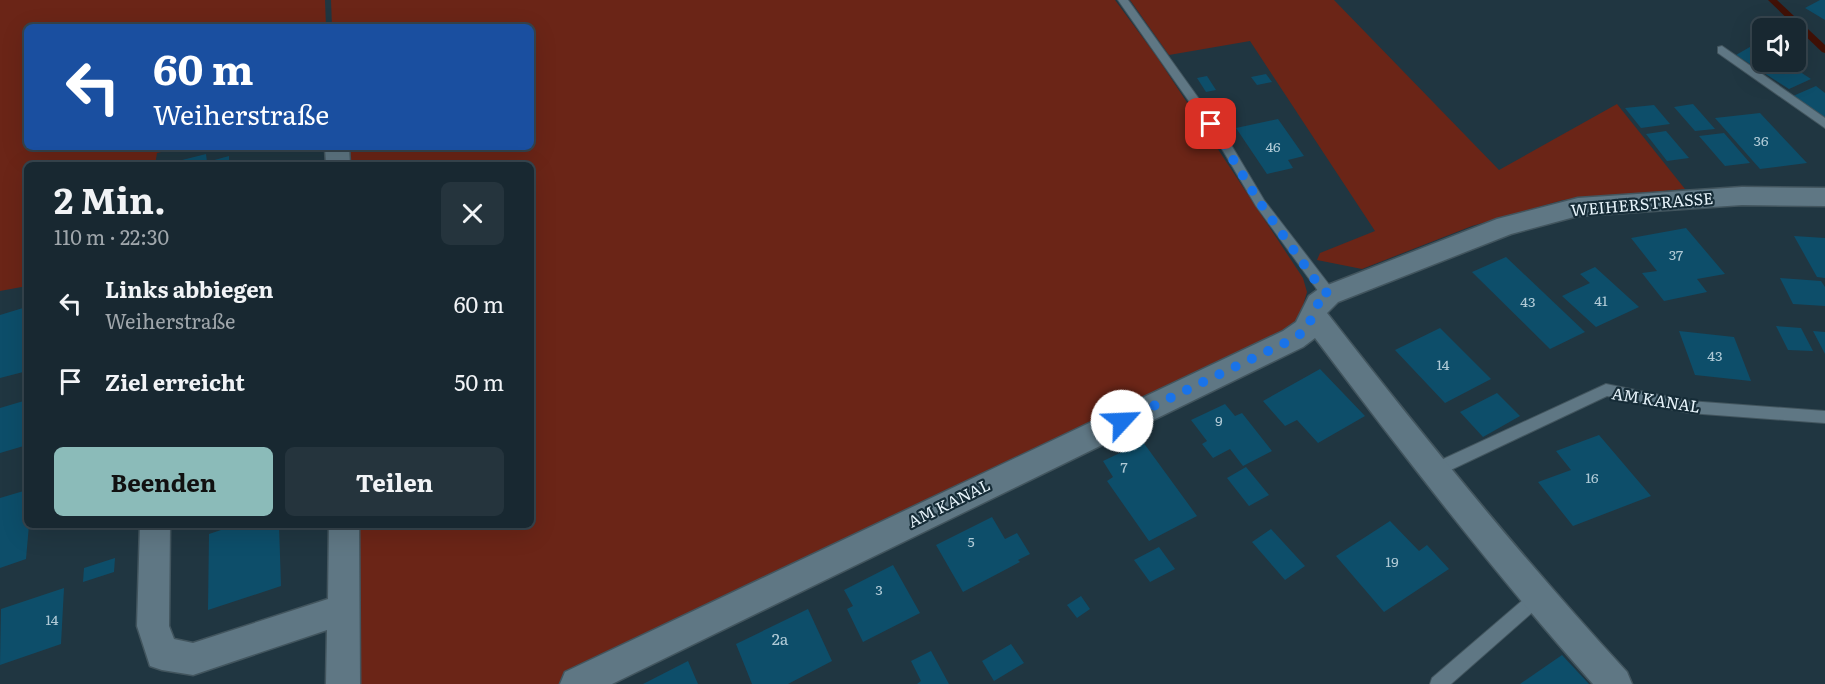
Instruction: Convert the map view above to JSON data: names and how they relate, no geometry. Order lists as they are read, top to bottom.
{
  "streets": {
    "street": ["WEIHERSTRASSE", "AM KANAL"]
  },
  "crossings": [
    ["WEIHERSTRASSE", "AM KANAL"]
  ],
  "house_numbers": [
    "36",
    "46",
    "37",
    "41",
    "43",
    "43",
    "14",
    "9",
    "7",
    "16",
    "5",
    "19",
    "3",
    "14",
    "2a"
  ],
  "page": {
    "turn": ["60 m", "Weiherstraße"],
    "heading": ["2 Min.", "110 m · 22:30"],
    "list": [
      {
        "name": "Links abbiegen",
        "note": "Weiherstraße",
        "value": "60 m"
      },
      {
        "name": "Ziel erreicht",
        "value": "50 m"
      }
    ],
    "buttons": ["Beenden", "Teilen"]
  }
}
